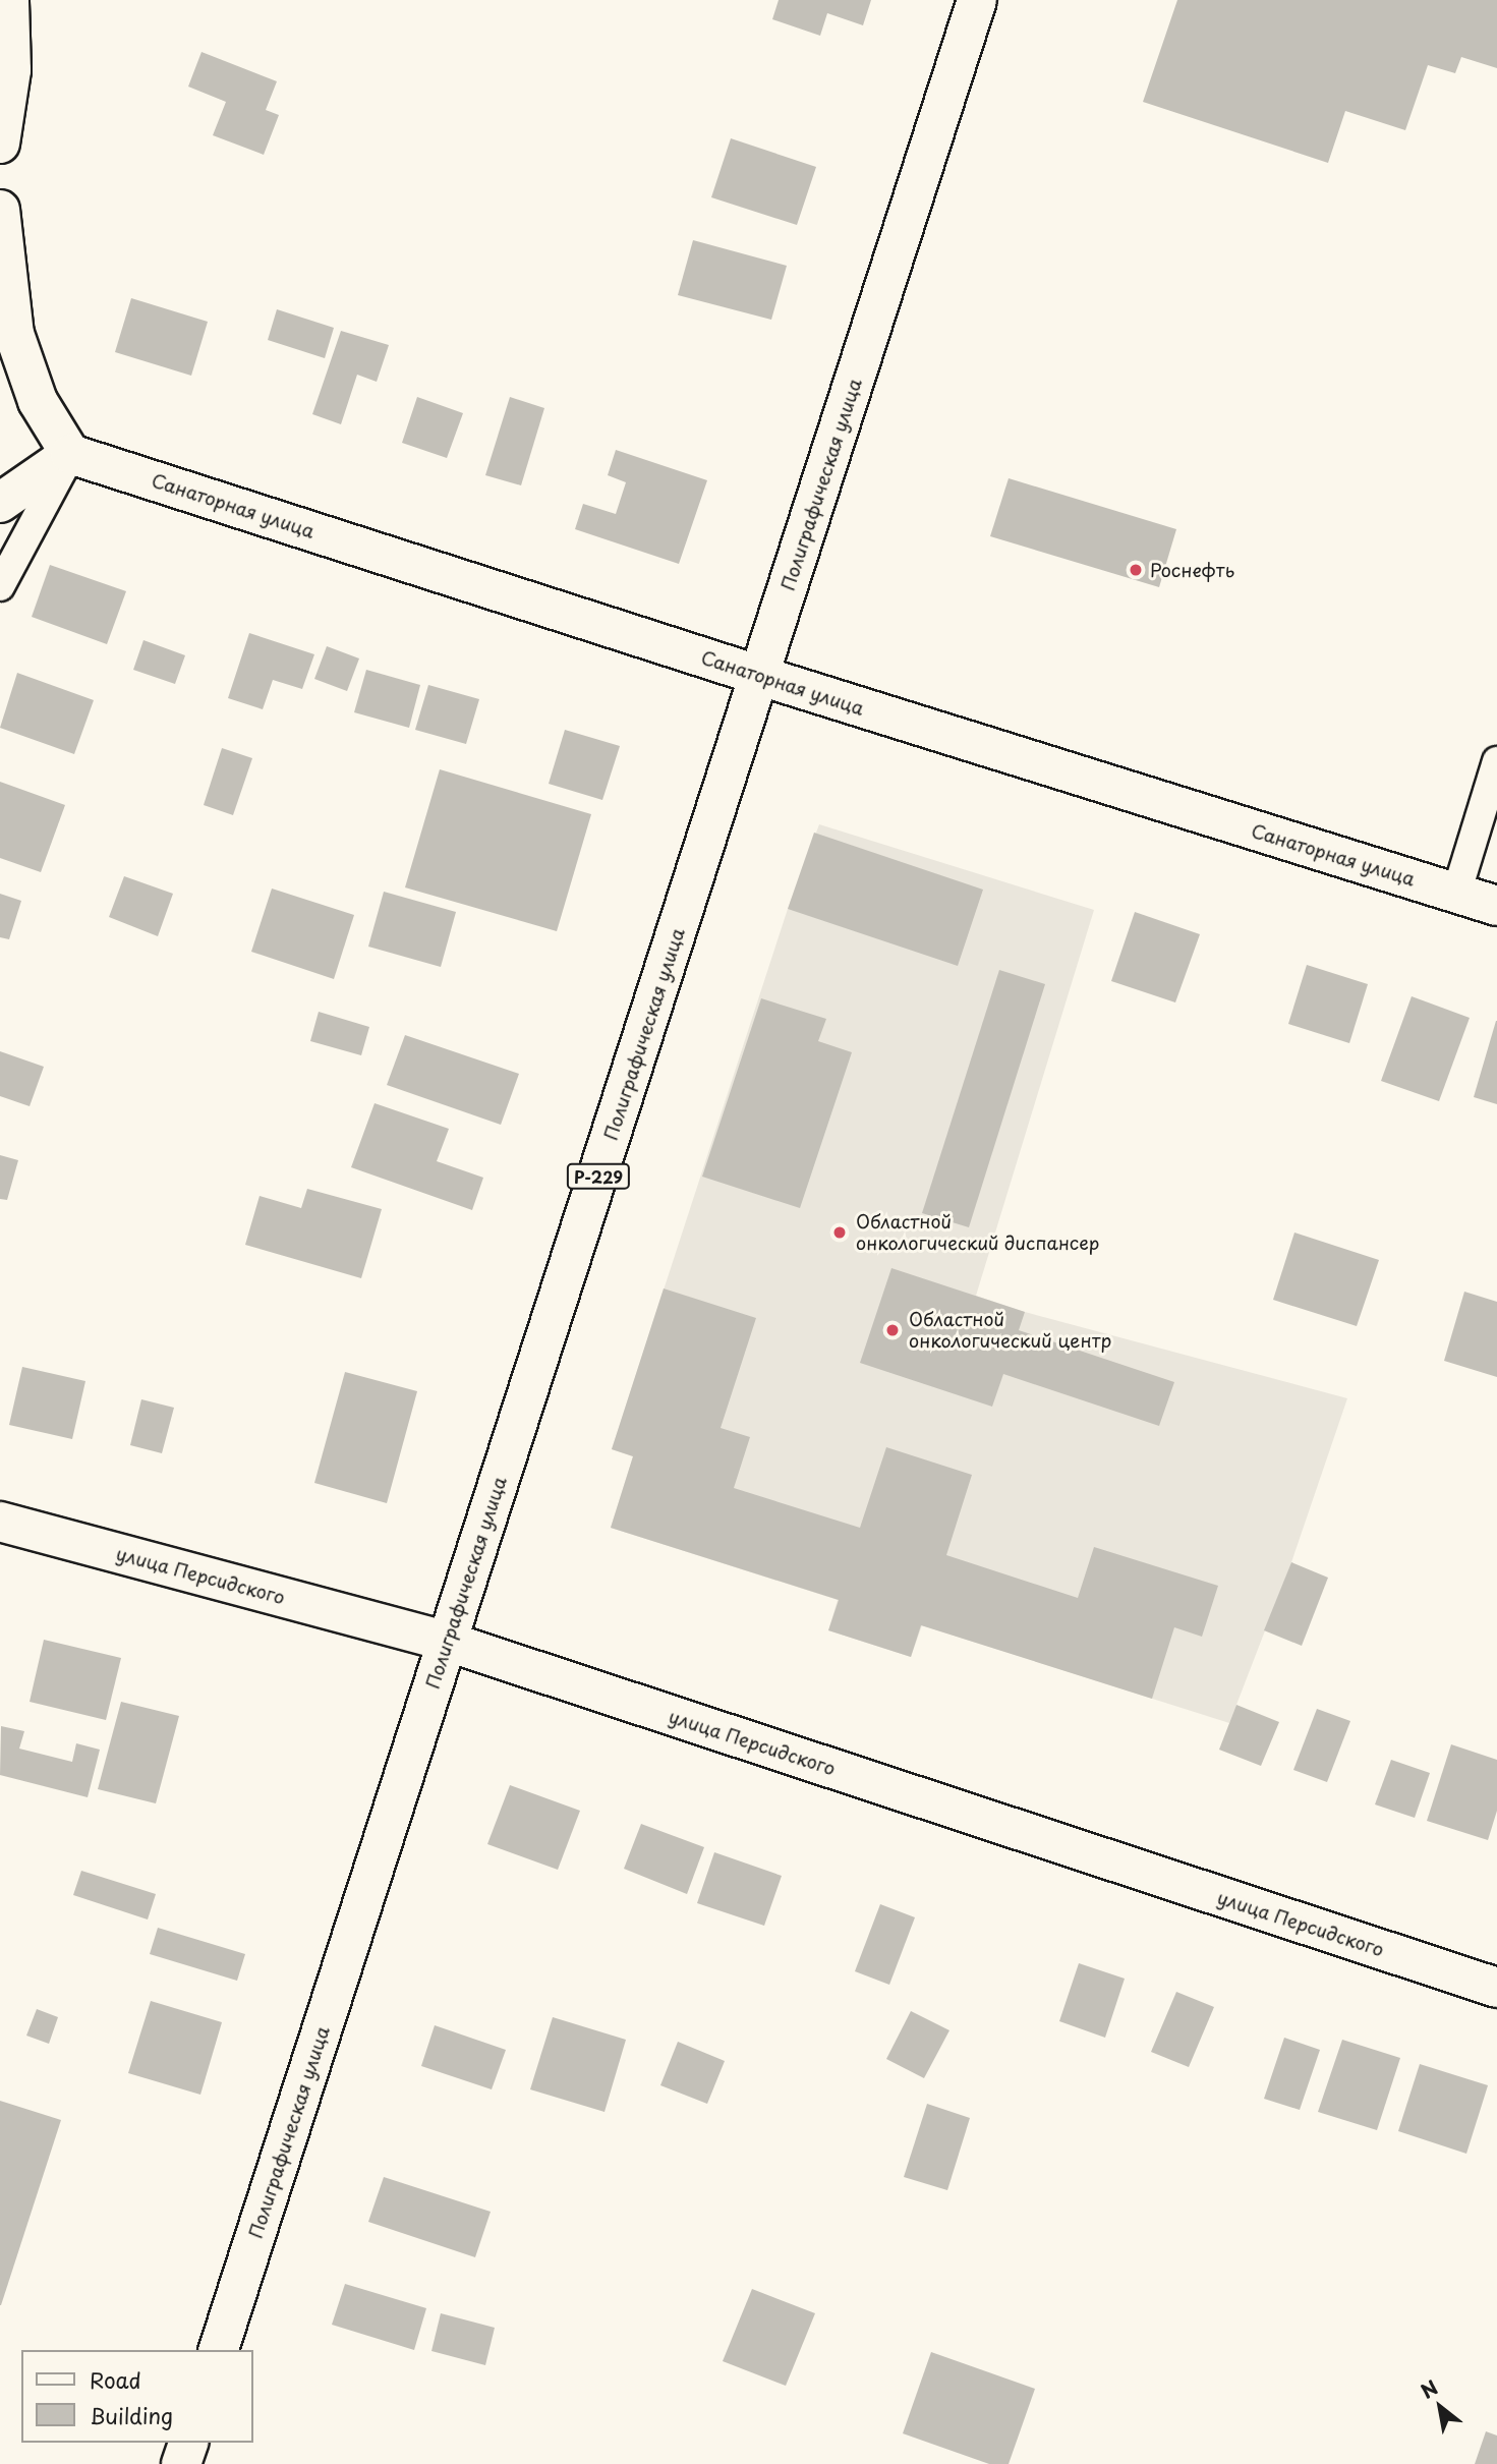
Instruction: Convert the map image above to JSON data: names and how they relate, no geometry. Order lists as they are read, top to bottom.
{
  "streets": {
    "street": [
      "Полиграфическая улица",
      "Санаторная улица",
      "Р-229",
      "улица Персидского"
    ]
  },
  "crossings": [
    ["Полиграфическая улица", "Санаторная улица"],
    ["Полиграфическая улица", "улица Персидского"]
  ],
  "places": ["Роснефть", "Областной онкологический диспансер", "Областной онкологический центр"],
  "legend": ["Road", "Building"],
  "north": "top left"
}
